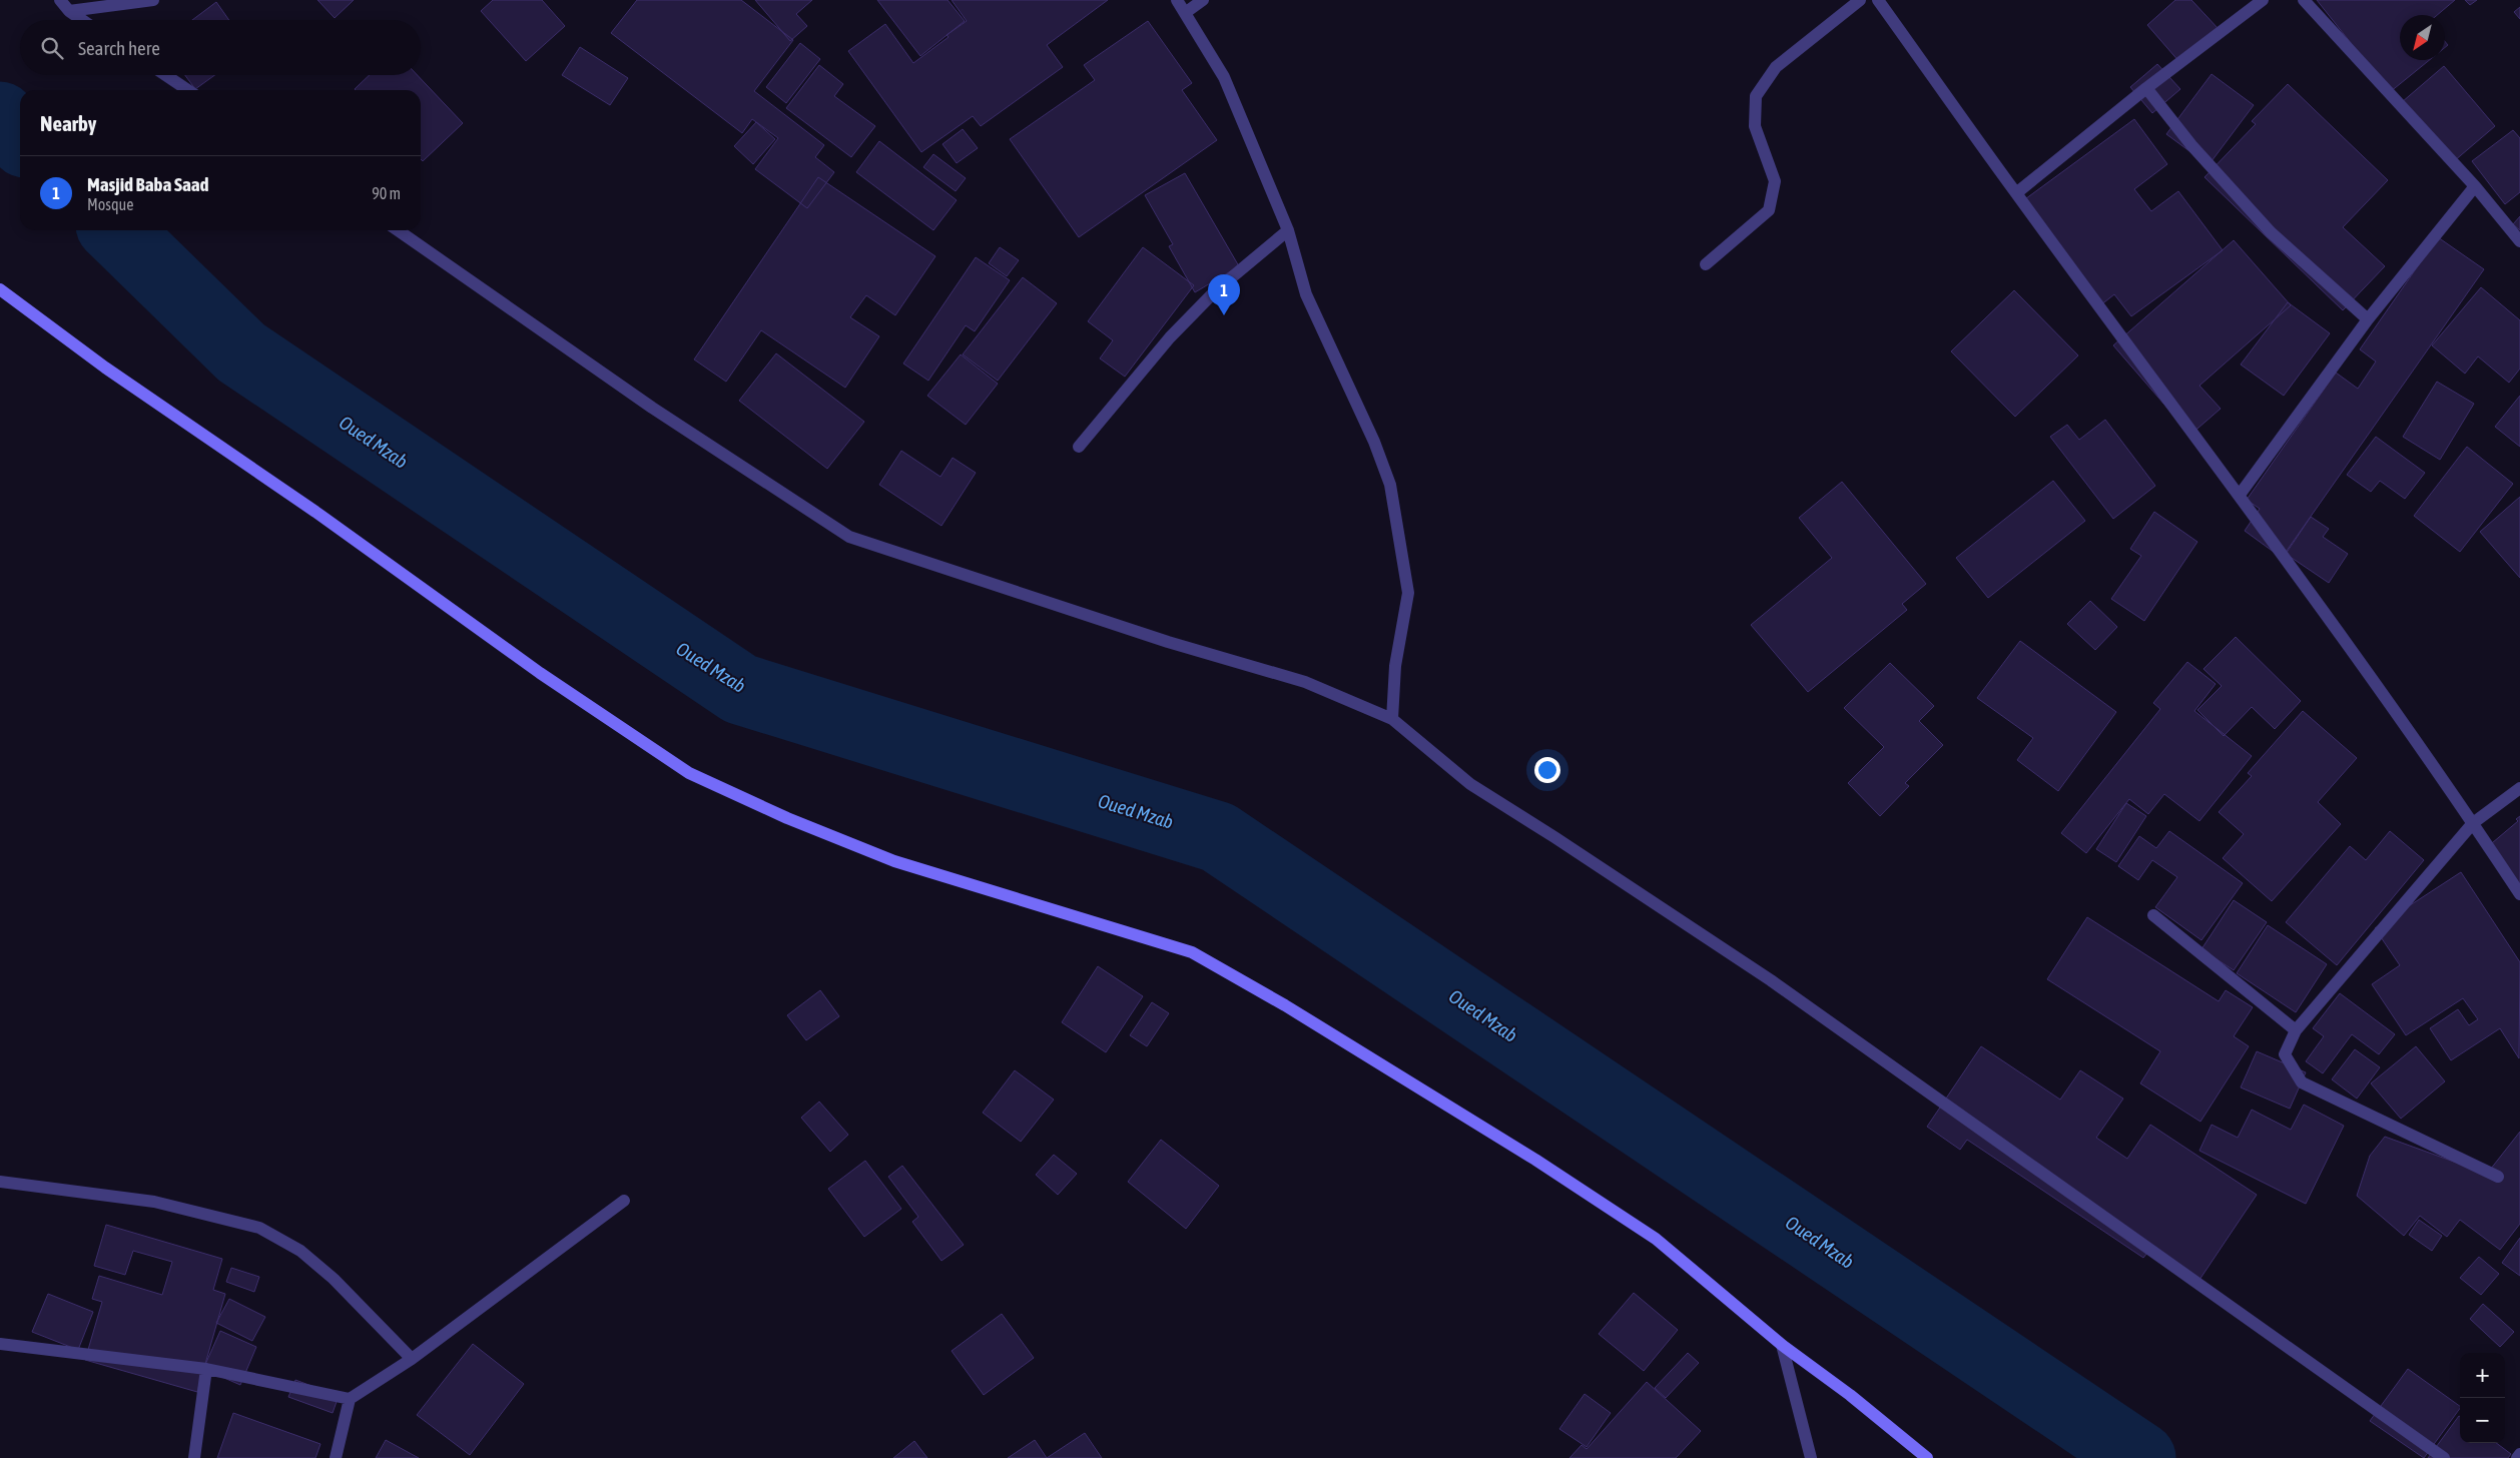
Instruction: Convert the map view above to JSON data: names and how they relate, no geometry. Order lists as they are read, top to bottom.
{
  "water": ["Oued Mzab"],
  "north": "bottom left",
  "page": {
    "search": "Search here",
    "heading": "Nearby",
    "list": [
      {
        "mark": "1",
        "name": "Masjid Baba Saad",
        "note": "Mosque",
        "value": "90 m"
      }
    ],
    "pins": "1",
    "map_buttons": ["+", "−"]
  }
}
